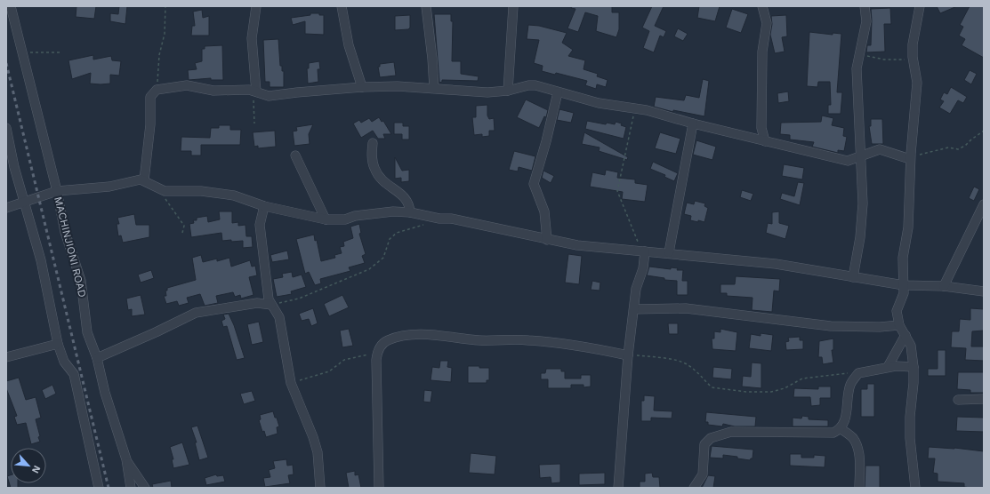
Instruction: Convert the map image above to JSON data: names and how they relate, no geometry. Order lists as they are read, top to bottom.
{
  "streets": {
    "street": ["MACHINJIONI ROAD"]
  },
  "north": "bottom right"
}
